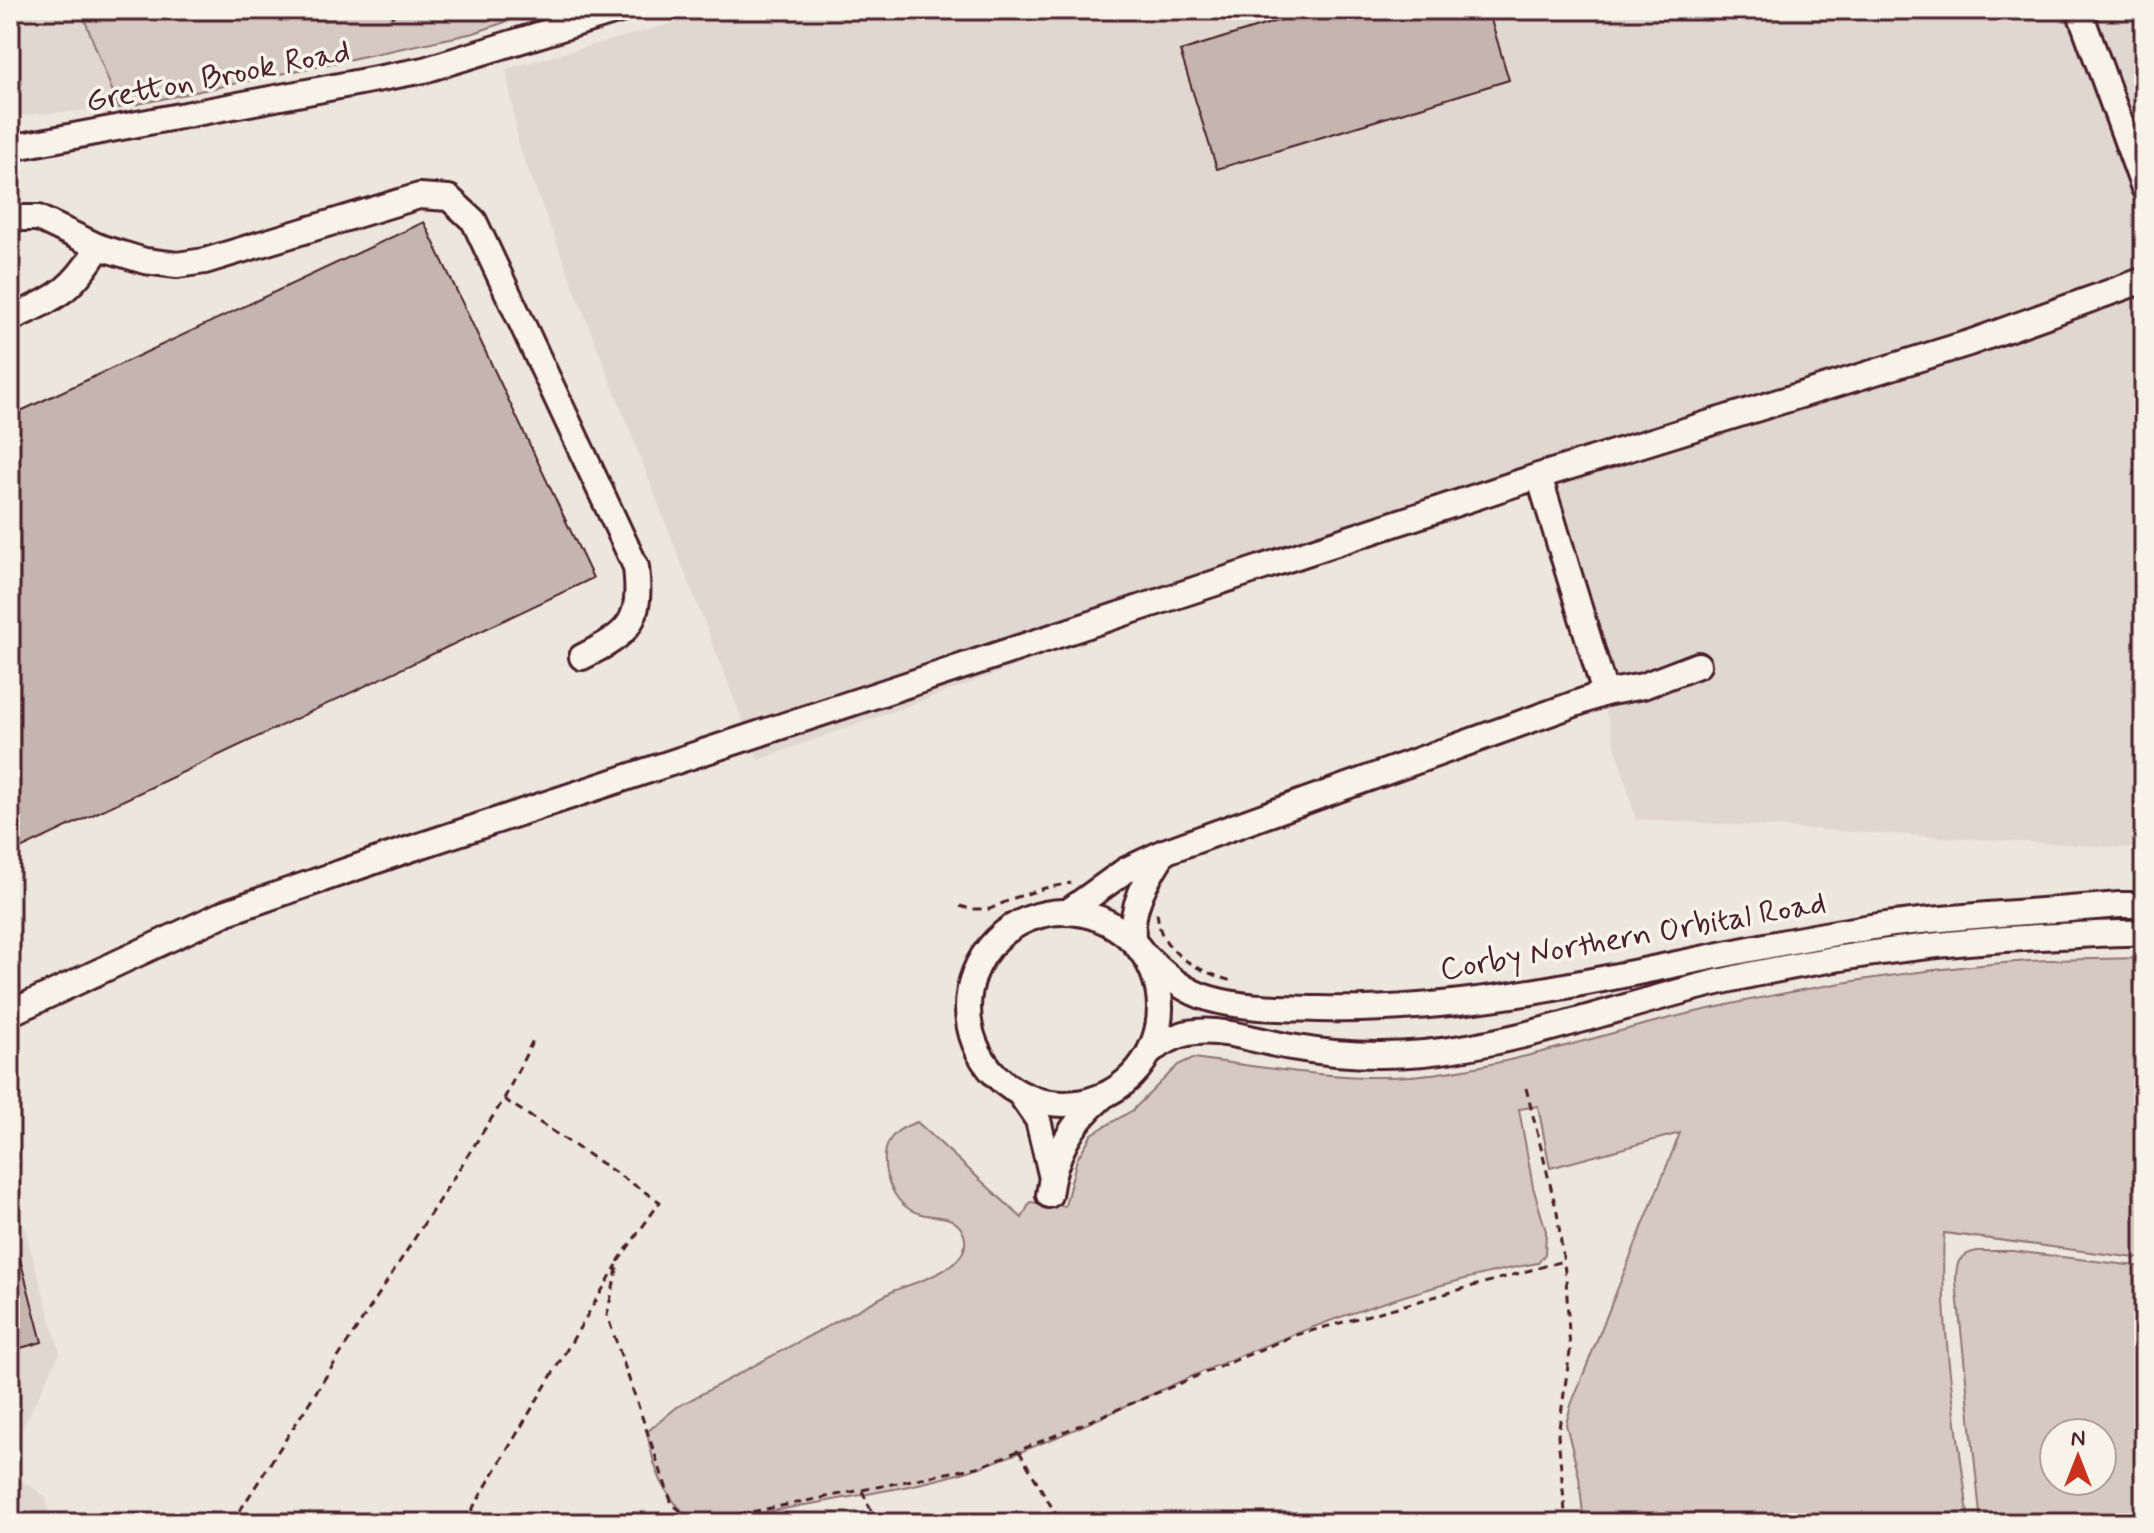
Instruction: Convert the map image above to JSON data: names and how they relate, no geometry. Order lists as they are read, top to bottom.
{
  "streets": {
    "street": ["Gretton Brook Road", "Corby Northern Orbital Road"]
  },
  "north": "top"
}
